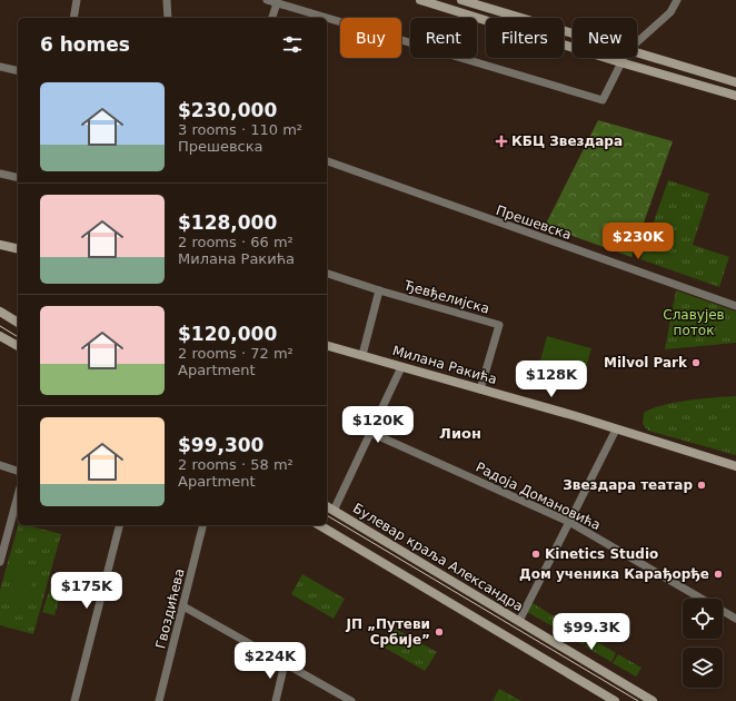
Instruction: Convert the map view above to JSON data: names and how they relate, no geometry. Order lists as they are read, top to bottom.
{
  "streets": {
    "main road": ["Милана Ракића", "Булевар краља Александра"],
    "street": [
      "Прешевска",
      "Ђевђелијска",
      "Радоја Домановића",
      "Гвоздићева"
    ]
  },
  "crossings": [
    ["Ђевђелијска", "Милана Ракића"]
  ],
  "districts": ["Лион"],
  "parks": ["Славујев поток"],
  "places": {
    "health": ["КБЦ Звездара"],
    "other": [
      "Milvol Park",
      "Звездара театар",
      "Kinetics Studio",
      "Дом ученика Карађорђе",
      "ЈП „Путеви Србије”"
    ]
  },
  "page": {
    "chip": [
      "Buy",
      "Rent",
      "Filters",
      "New"
    ],
    "heading": "6 homes",
    "list": [
      {
        "name": "$230,000",
        "note": "3 rooms · 110 m² · Прешевска"
      },
      {
        "name": "$128,000",
        "note": "2 rooms · 66 m² · Милана Ракића"
      },
      {
        "name": "$120,000",
        "note": "2 rooms · 72 m² · Apartment"
      },
      {
        "name": "$99,300",
        "note": "2 rooms · 58 m² · Apartment"
      }
    ],
    "price": [
      "$230K",
      "$128K",
      "$120K",
      "$175K",
      "$99.3K",
      "$224K"
    ]
  }
}
